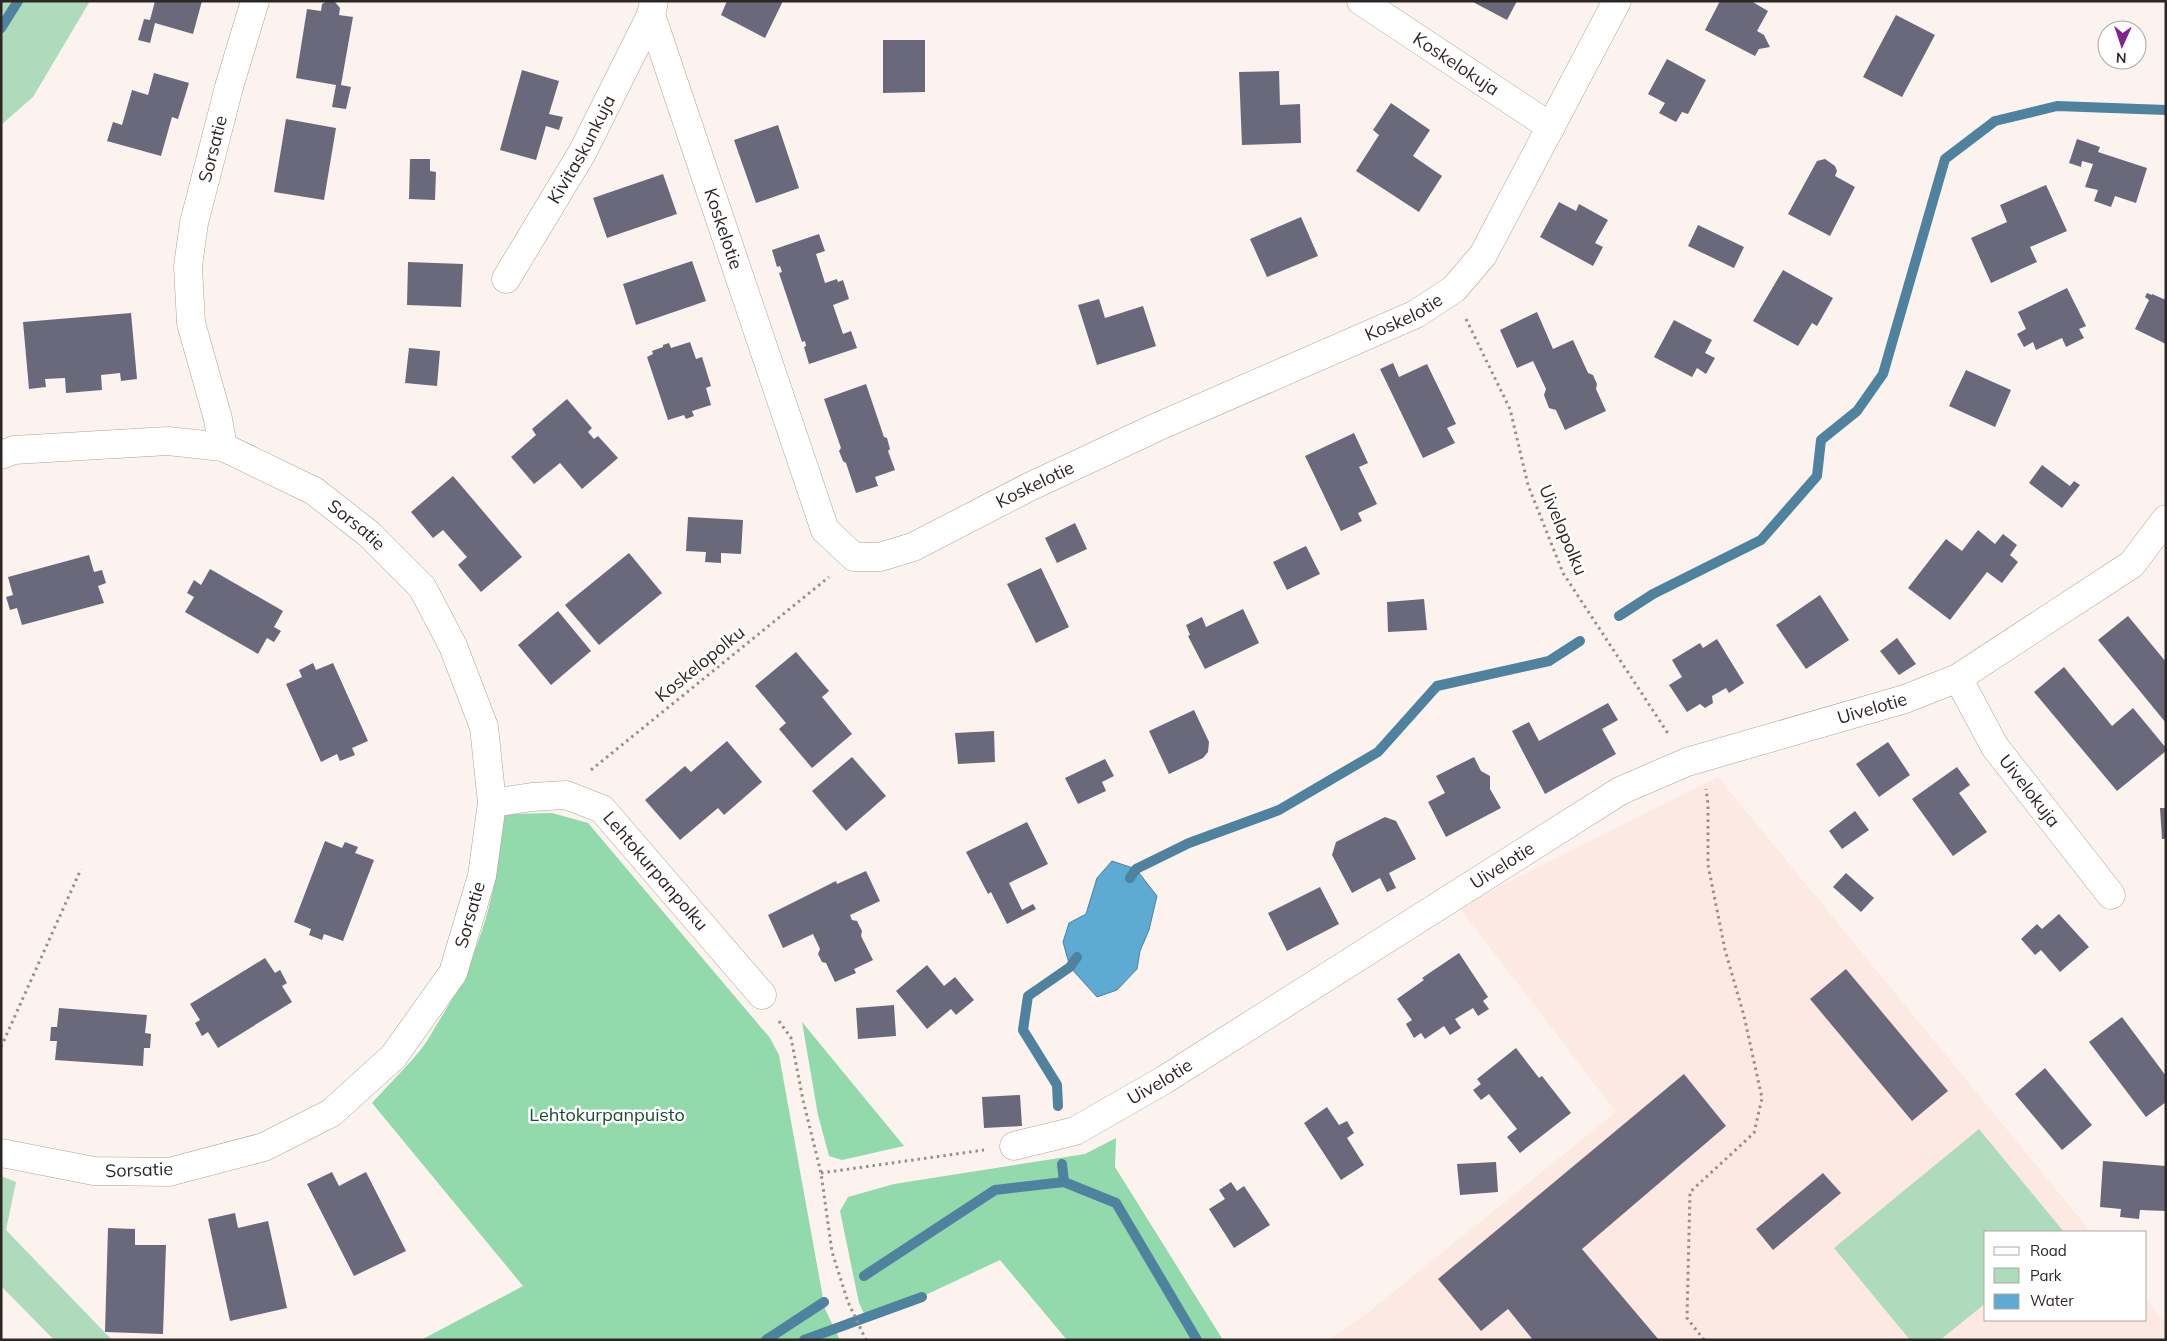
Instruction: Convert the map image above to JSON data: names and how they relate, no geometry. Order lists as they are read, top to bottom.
{
  "streets": {
    "street": [
      "Koskelokuja",
      "Sorsatie",
      "Kivitaskunkuja",
      "Koskelotie",
      "Uivelotie",
      "Uivelokuja",
      "Lehtokurpanpolku"
    ],
    "path": ["Uivelopolku", "Koskelopolku"]
  },
  "crossings": [
    ["Koskelokuja", "Koskelotie"],
    ["Sorsatie", "Lehtokurpanpolku"],
    ["Kivitaskunkuja", "Koskelotie"],
    ["Koskelotie", "Uivelopolku"],
    ["Koskelotie", "Koskelopolku"],
    ["Uivelopolku", "Uivelotie"],
    ["Koskelopolku", "Lehtokurpanpolku"],
    ["Uivelotie", "Uivelokuja"]
  ],
  "parks": ["Lehtokurpanpuisto"],
  "legend": ["Road", "Park", "Water"],
  "north": "bottom"
}
